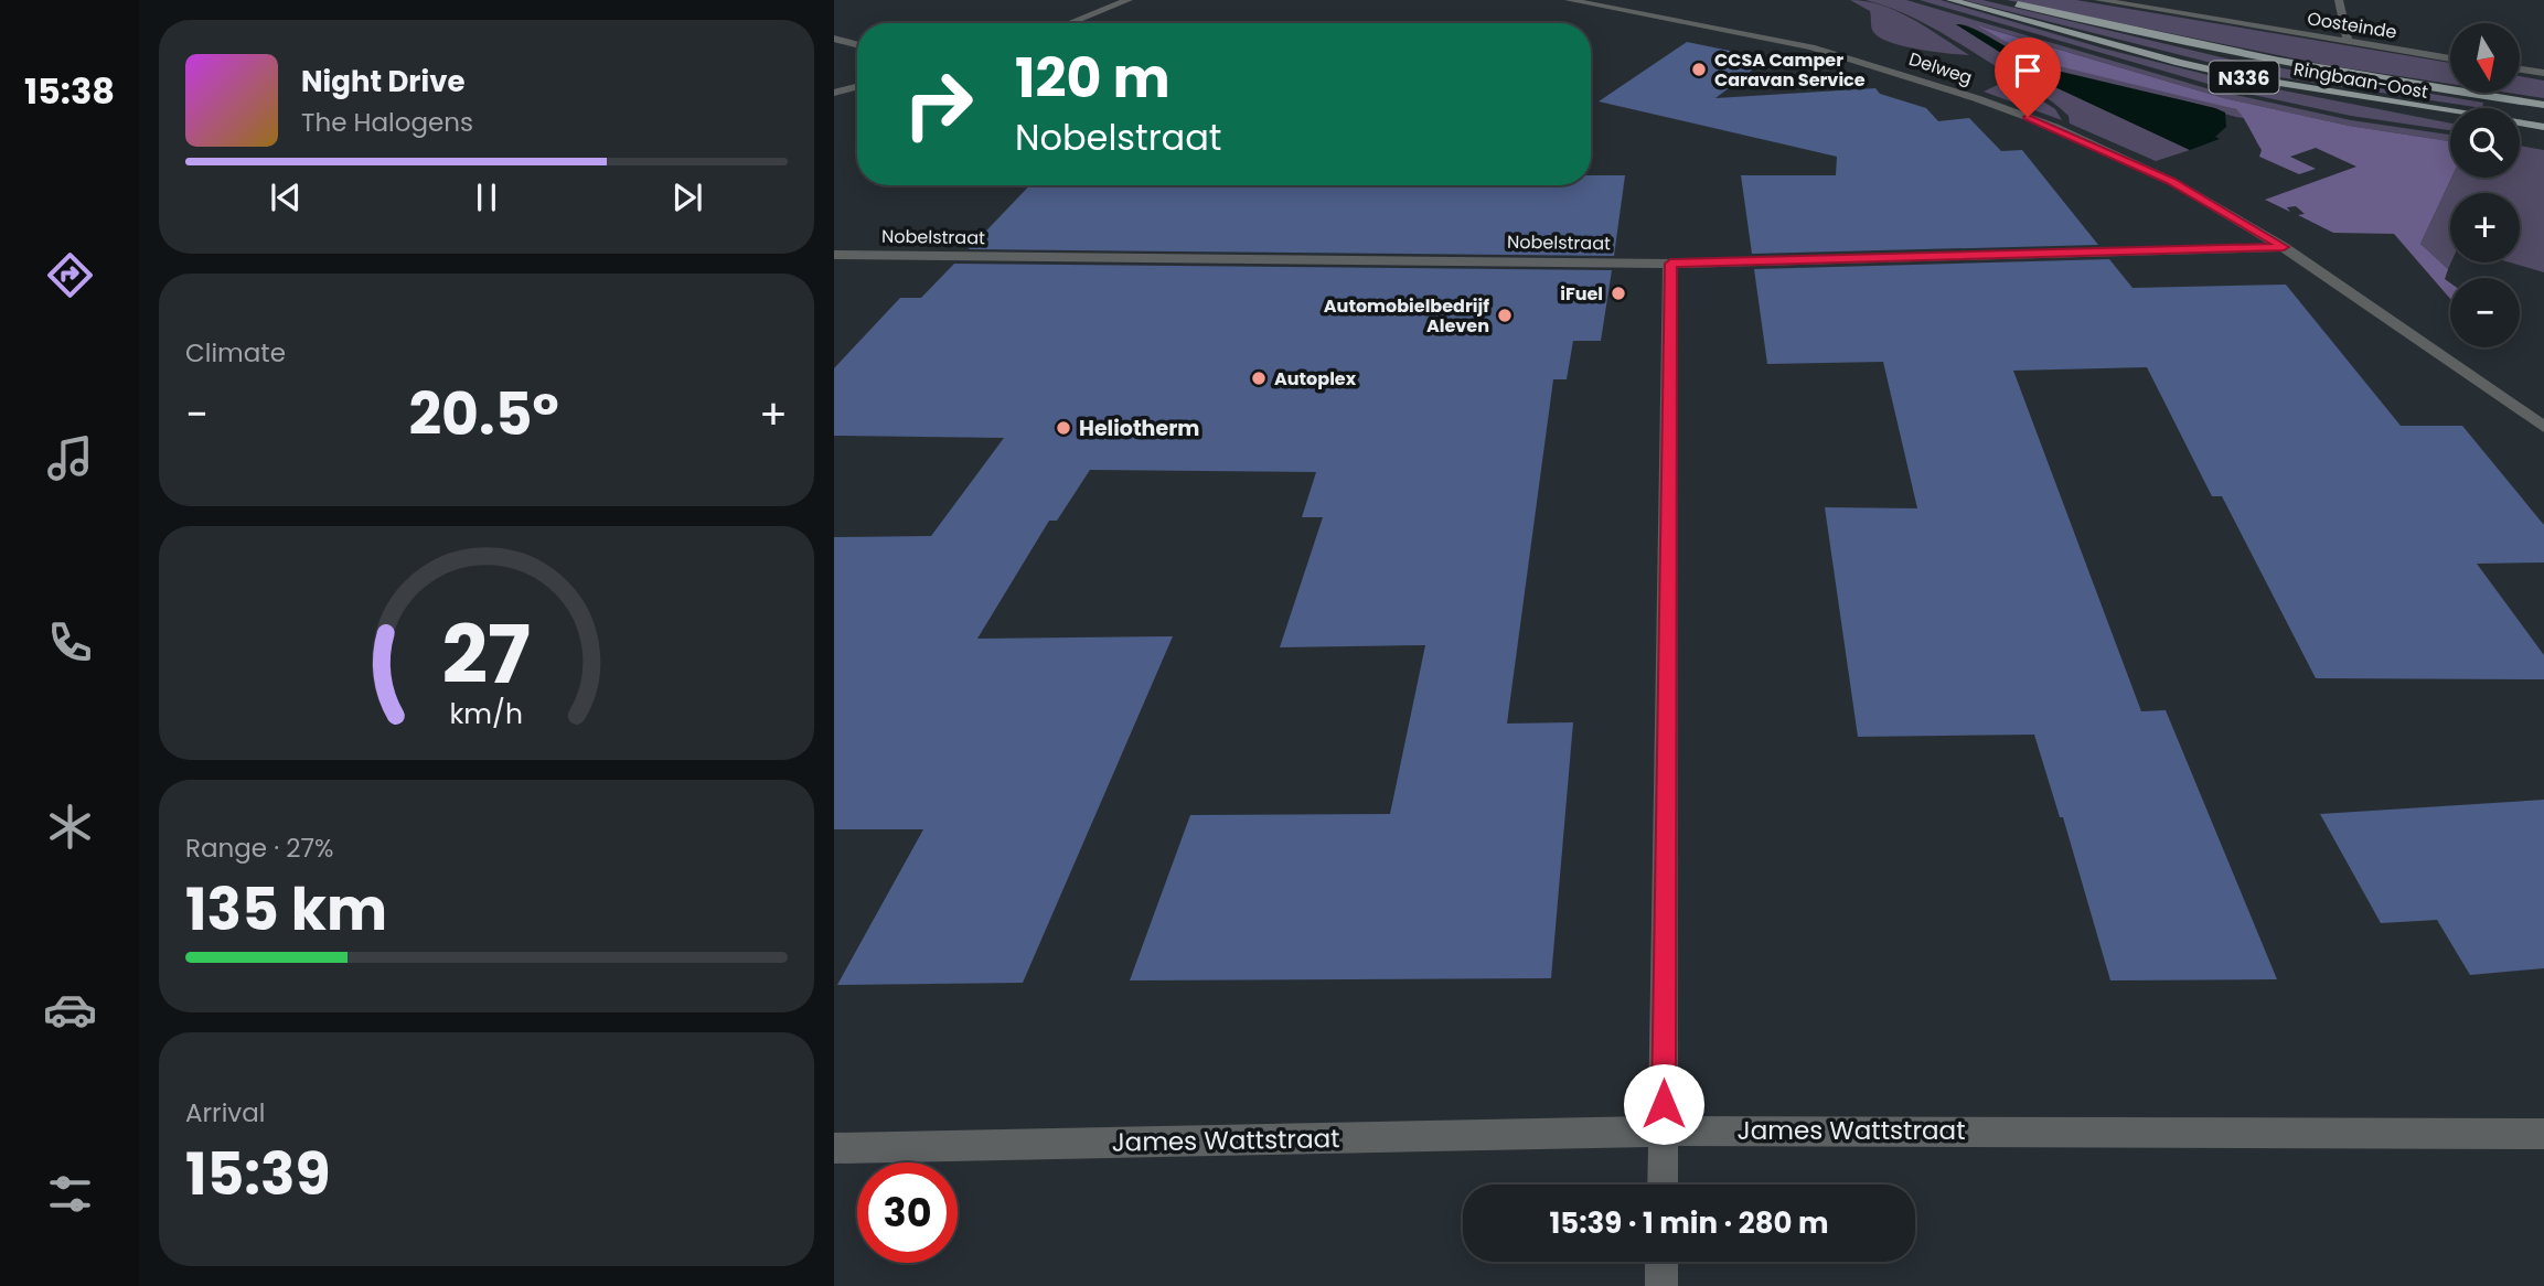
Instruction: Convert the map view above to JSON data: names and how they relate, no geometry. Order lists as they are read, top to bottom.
{
  "streets": {
    "main road": ["N336", "Ringbaan-Oost"],
    "street": [
      "Oosteinde",
      "Delweg",
      "Nobelstraat",
      "James Wattstraat"
    ]
  },
  "crossings": [
    ["Delweg", "Nobelstraat"]
  ],
  "places": [
    "CCSA Camper Caravan Service",
    "iFuel",
    "Automobielbedrijf Aleven",
    "Autoplex",
    "Heliotherm"
  ],
  "north": "bottom",
  "page": {
    "tabs": "15:38",
    "map_buttons": ["+", "−"],
    "turn": ["120 m", "Nobelstraat"],
    "song": ["Night Drive", "The Halogens"],
    "tile": [
      "Climate",
      ["Range · 27%", "135 km"],
      ["Arrival", "15:39"]
    ],
    "heat": ["−", "20.5°", "+"],
    "limit": "30",
    "trip": "15:39 · 1 min · 280 m",
    "gauge": ["27", "km/h"]
  }
}
